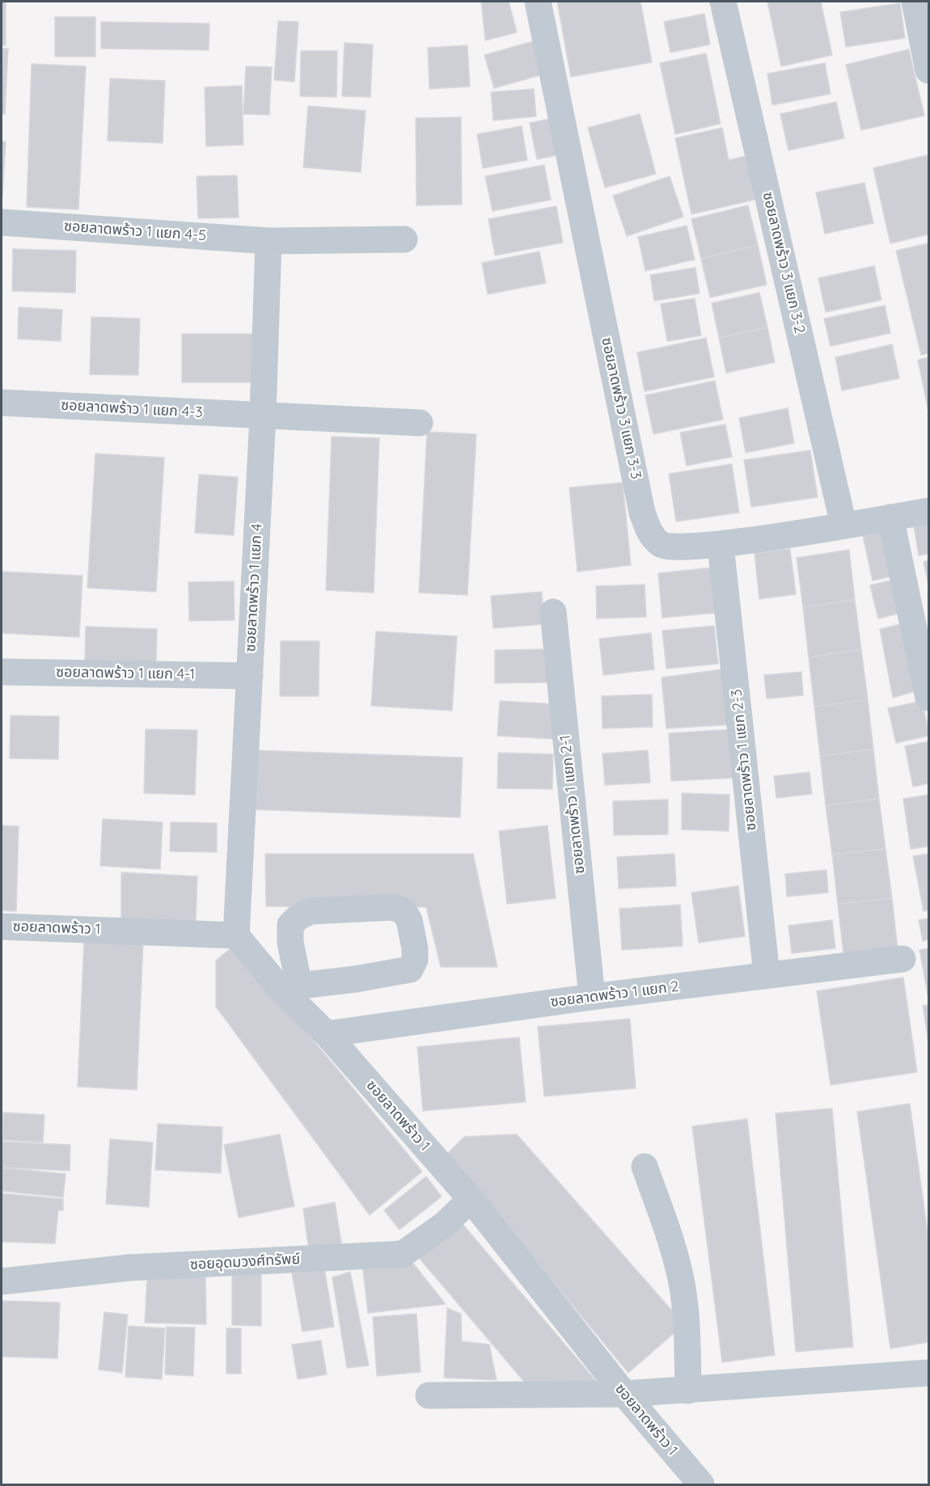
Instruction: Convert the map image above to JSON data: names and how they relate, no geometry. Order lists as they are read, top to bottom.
{
  "streets": {
    "street": [
      "ซอยลาดพร้าว 1 แยก 4-5",
      "ซอยลาดพร้าว 3 แยก 3-2",
      "ซอยลาดพร้าว 3 แยก 3-3",
      "ซอยลาดพร้าว 1 แยก 4-3",
      "ซอยลาดพร้าว 1 แยก 4",
      "ซอยลาดพร้าว 1 แยก 4-1",
      "ซอยลาดพร้าว 1 แยก 2-3",
      "ซอยลาดพร้าว 1 แยก 2-1",
      "ซอยลาดพร้าว 1",
      "ซอยลาดพร้าว 1 แยก 2",
      "ซอยอุดมวงศ์ทรัพย์"
    ]
  },
  "crossings": [
    ["ซอยลาดพร้าว 1 แยก 4-5", "ซอยลาดพร้าว 1 แยก 4"],
    ["ซอยลาดพร้าว 3 แยก 3-2", "ซอยลาดพร้าว 3 แยก 3-3"],
    ["ซอยลาดพร้าว 3 แยก 3-3", "ซอยลาดพร้าว 1 แยก 2-3"],
    ["ซอยลาดพร้าว 1 แยก 4-3", "ซอยลาดพร้าว 1 แยก 4"],
    ["ซอยลาดพร้าว 1 แยก 4", "ซอยลาดพร้าว 1 แยก 4-1"],
    ["ซอยลาดพร้าว 1 แยก 4", "ซอยลาดพร้าว 1"],
    ["ซอยลาดพร้าว 1 แยก 2-3", "ซอยลาดพร้าว 1 แยก 2"],
    ["ซอยลาดพร้าว 1 แยก 2-1", "ซอยลาดพร้าว 1 แยก 2"],
    ["ซอยลาดพร้าว 1", "ซอยลาดพร้าว 1 แยก 2"],
    ["ซอยลาดพร้าว 1", "ซอยอุดมวงศ์ทรัพย์"]
  ]
}
